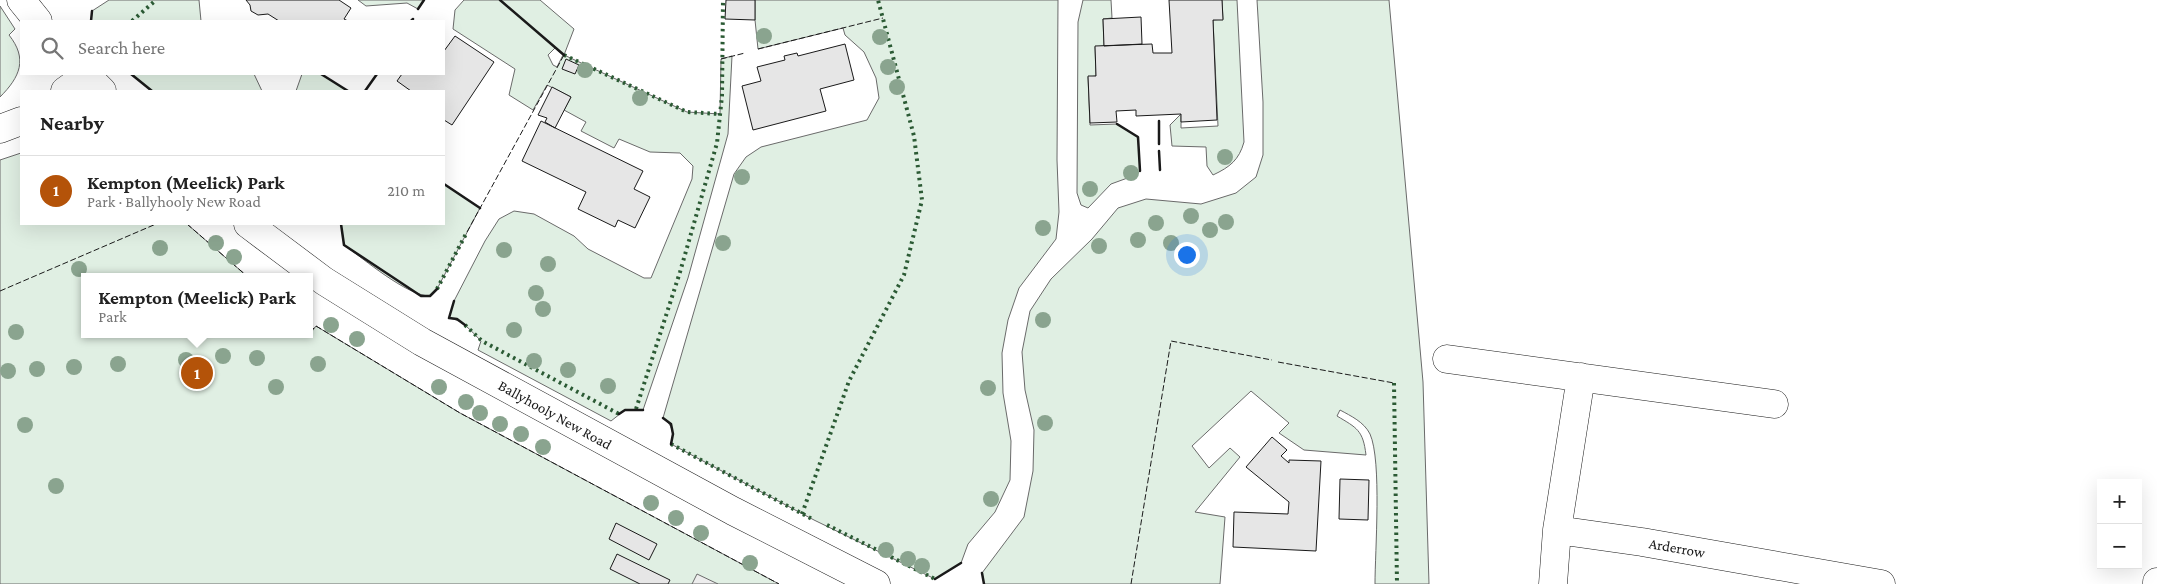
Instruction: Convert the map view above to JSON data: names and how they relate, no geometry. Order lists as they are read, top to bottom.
{
  "streets": {
    "street": ["Ballyhooly New Road", "Arderrow"]
  },
  "page": {
    "search": "Search here",
    "heading": "Nearby",
    "list": [
      {
        "mark": "1",
        "name": "Kempton (Meelick) Park",
        "note": "Park · Ballyhooly New Road",
        "value": "210 m"
      }
    ],
    "popup": ["Kempton (Meelick) Park", "Park"],
    "pins": "1",
    "map_buttons": ["+", "−"]
  }
}
